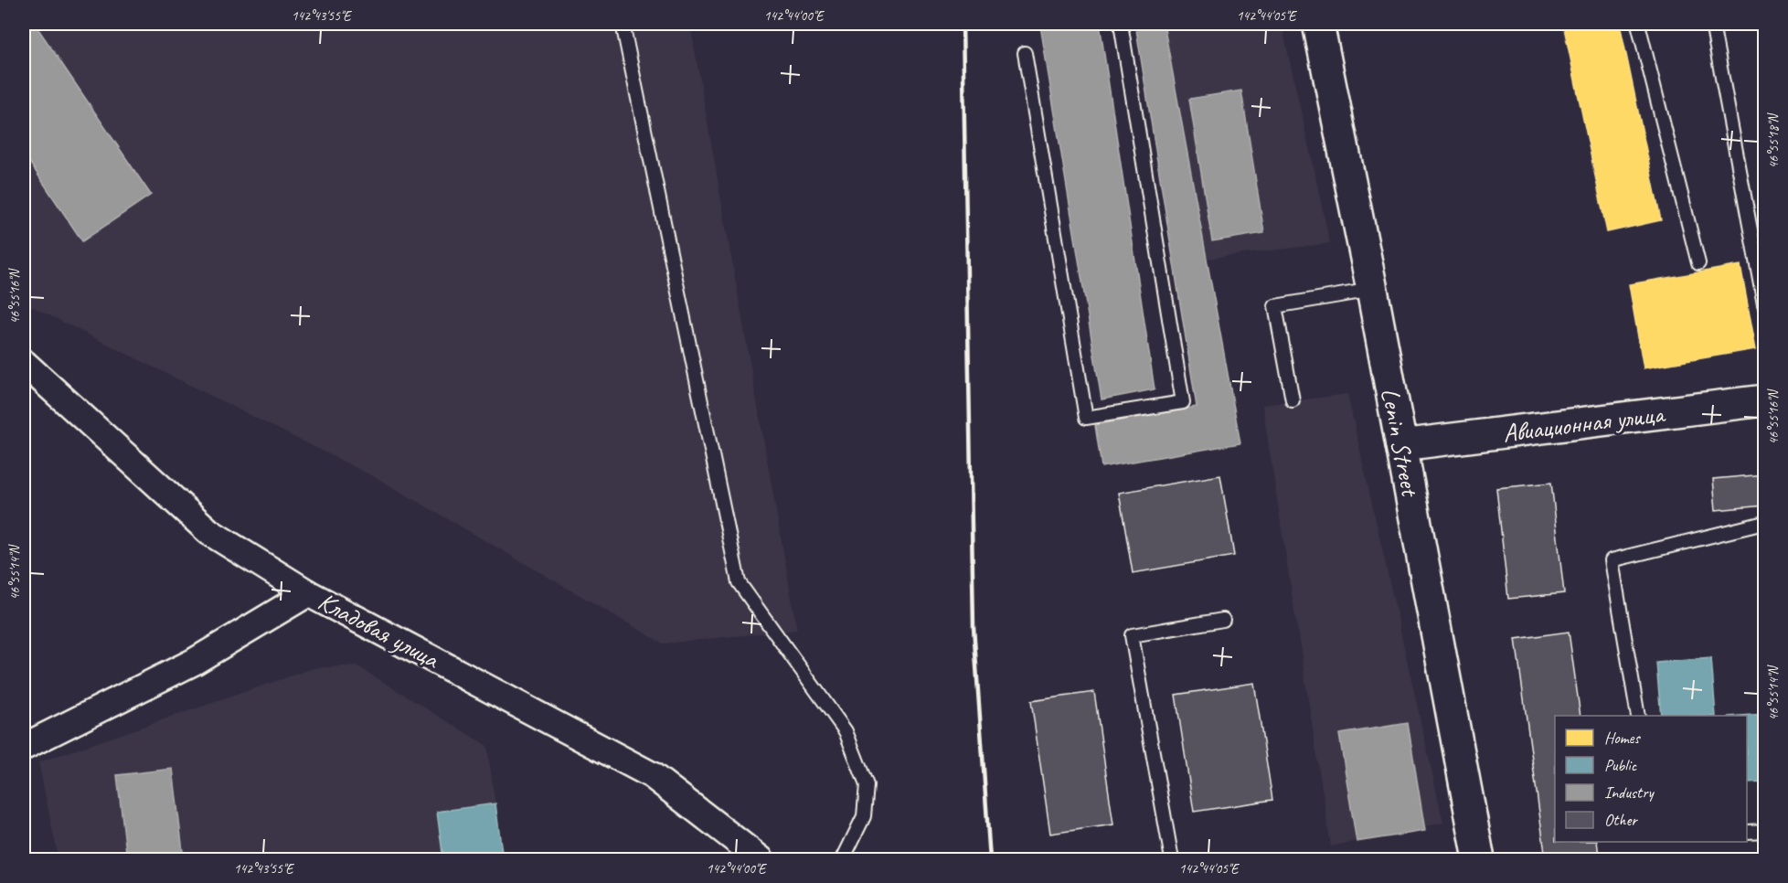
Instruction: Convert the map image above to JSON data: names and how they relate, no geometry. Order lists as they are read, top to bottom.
{
  "streets": {
    "main road": ["Авиационная улица", "Lenin Street"],
    "street": ["Кладовая улица"]
  },
  "crossings": [
    ["Авиационная улица", "Lenin Street"]
  ],
  "legend": [
    "Homes",
    "Public",
    "Industry",
    "Other"
  ],
  "coordinates": [
    "142°43'55\"E",
    "142°44'00\"E",
    "142°44'05\"E",
    "46°55'18\"N",
    "46°55'16\"N",
    "46°55'14\"N"
  ]
}
